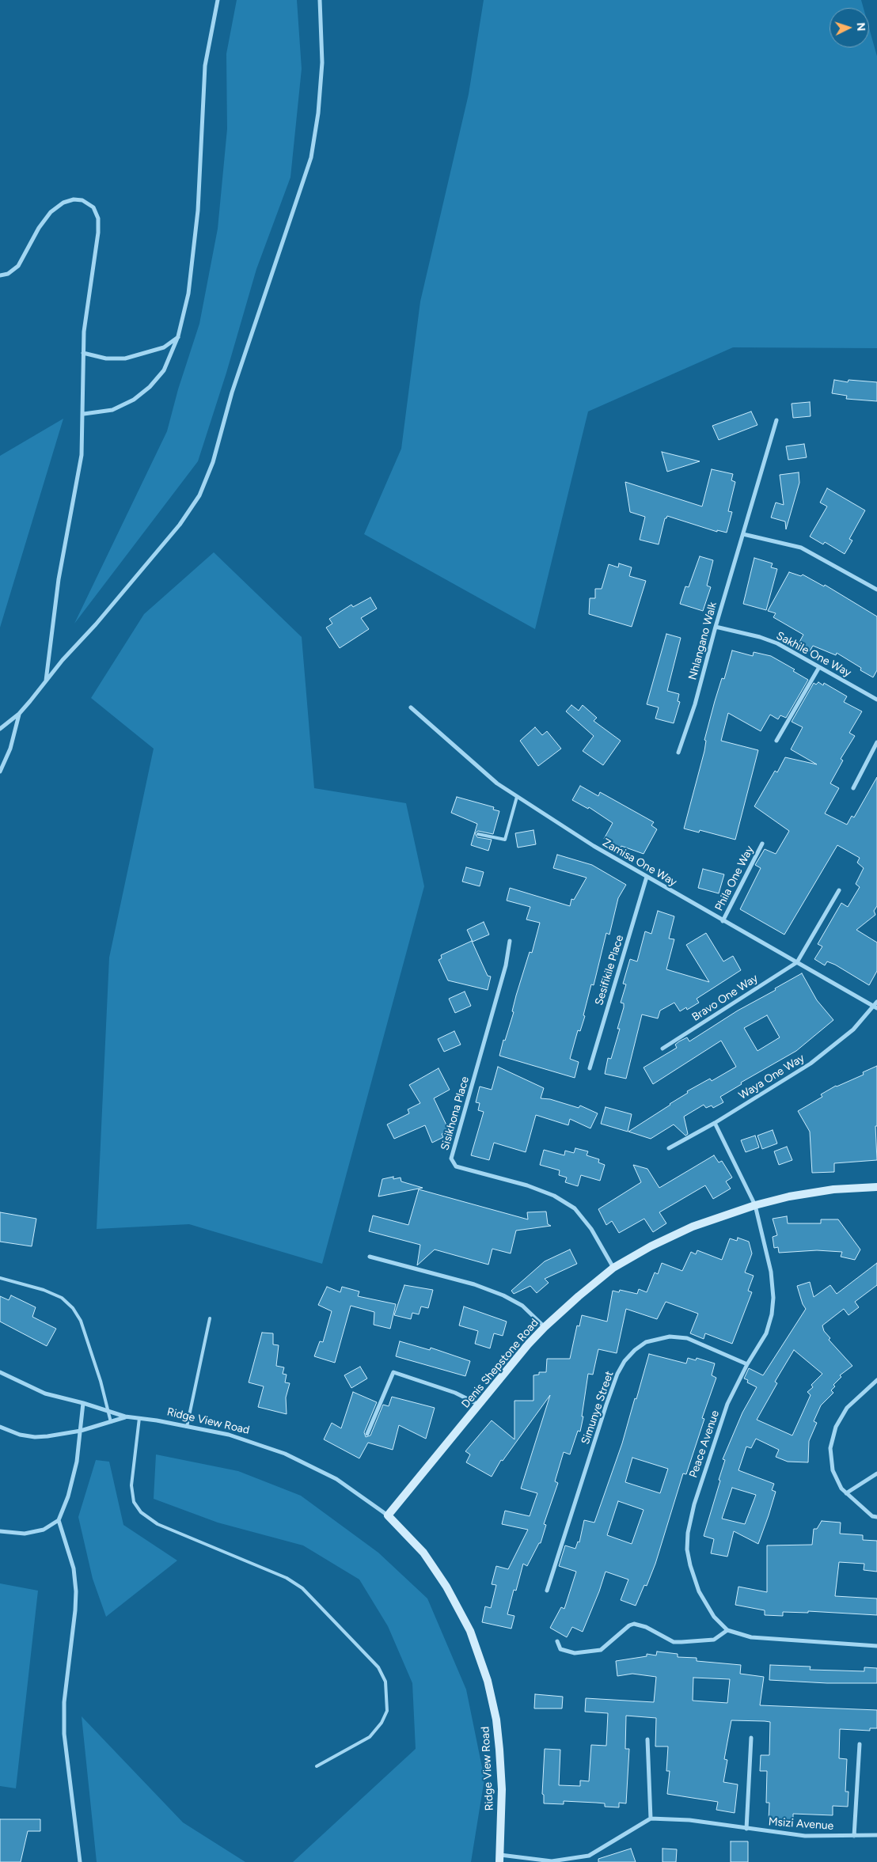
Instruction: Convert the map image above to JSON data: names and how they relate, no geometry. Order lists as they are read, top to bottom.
{
  "streets": {
    "street": [
      "Nhlangano Walk",
      "Sakhile One Way",
      "Zamisa One Way",
      "Phila One Way",
      "Sesifikile Place",
      "Bravo One Way",
      "Waya One Way",
      "Sisikhona Place",
      "Denis Shepstone Road",
      "Simunye Street",
      "Ridge View Road",
      "Peace Avenue",
      "Msizi Avenue"
    ]
  },
  "crossings": [
    ["Nhlangano Walk", "Sakhile One Way"],
    ["Zamisa One Way", "Phila One Way"],
    ["Zamisa One Way", "Sesifikile Place"],
    ["Zamisa One Way", "Bravo One Way"],
    ["Zamisa One Way", "Waya One Way"],
    ["Waya One Way", "Peace Avenue"],
    ["Sisikhona Place", "Denis Shepstone Road"],
    ["Denis Shepstone Road", "Ridge View Road"],
    ["Denis Shepstone Road", "Peace Avenue"],
    ["Simunye Street", "Peace Avenue"]
  ],
  "north": "right"
}
